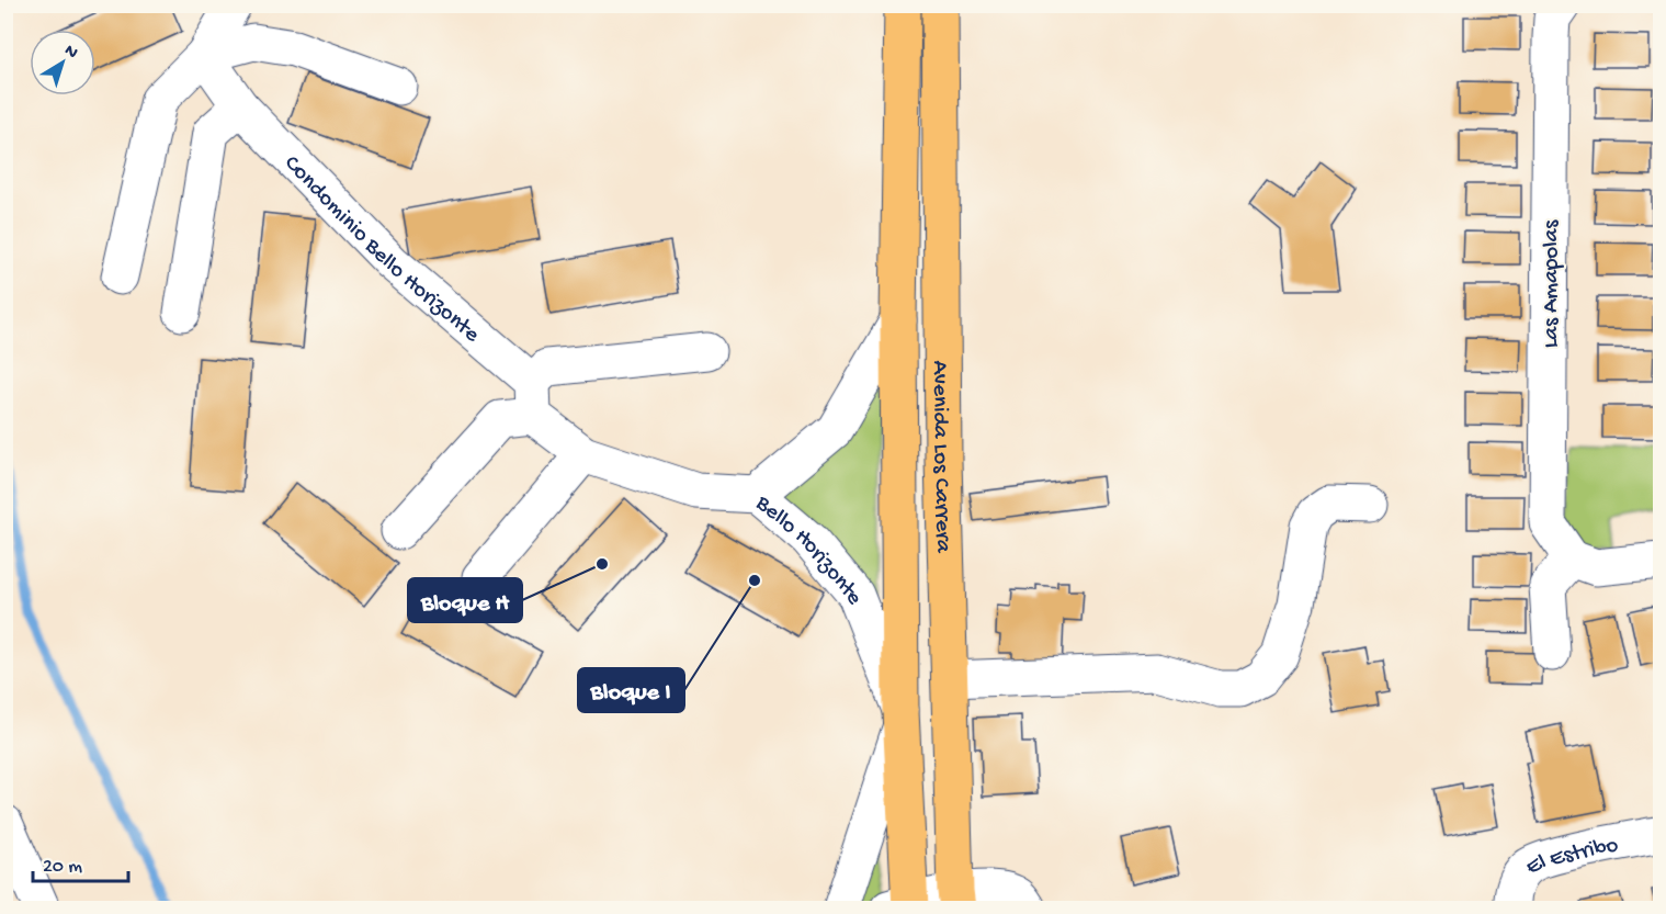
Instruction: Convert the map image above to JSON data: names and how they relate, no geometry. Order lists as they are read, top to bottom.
{
  "streets": {
    "main road": ["Avenida Los Carrera"],
    "street": [
      "Condominio Bello Horizonte",
      "Las Amapolas",
      "Bello Horizonte",
      "El Estribo"
    ]
  },
  "crossings": [
    ["Condominio Bello Horizonte", "Bello Horizonte"],
    ["Avenida Los Carrera", "Bello Horizonte"]
  ],
  "places": ["Bloque H", "Bloque I"],
  "scale_bar": "20 m",
  "north": "top right"
}
